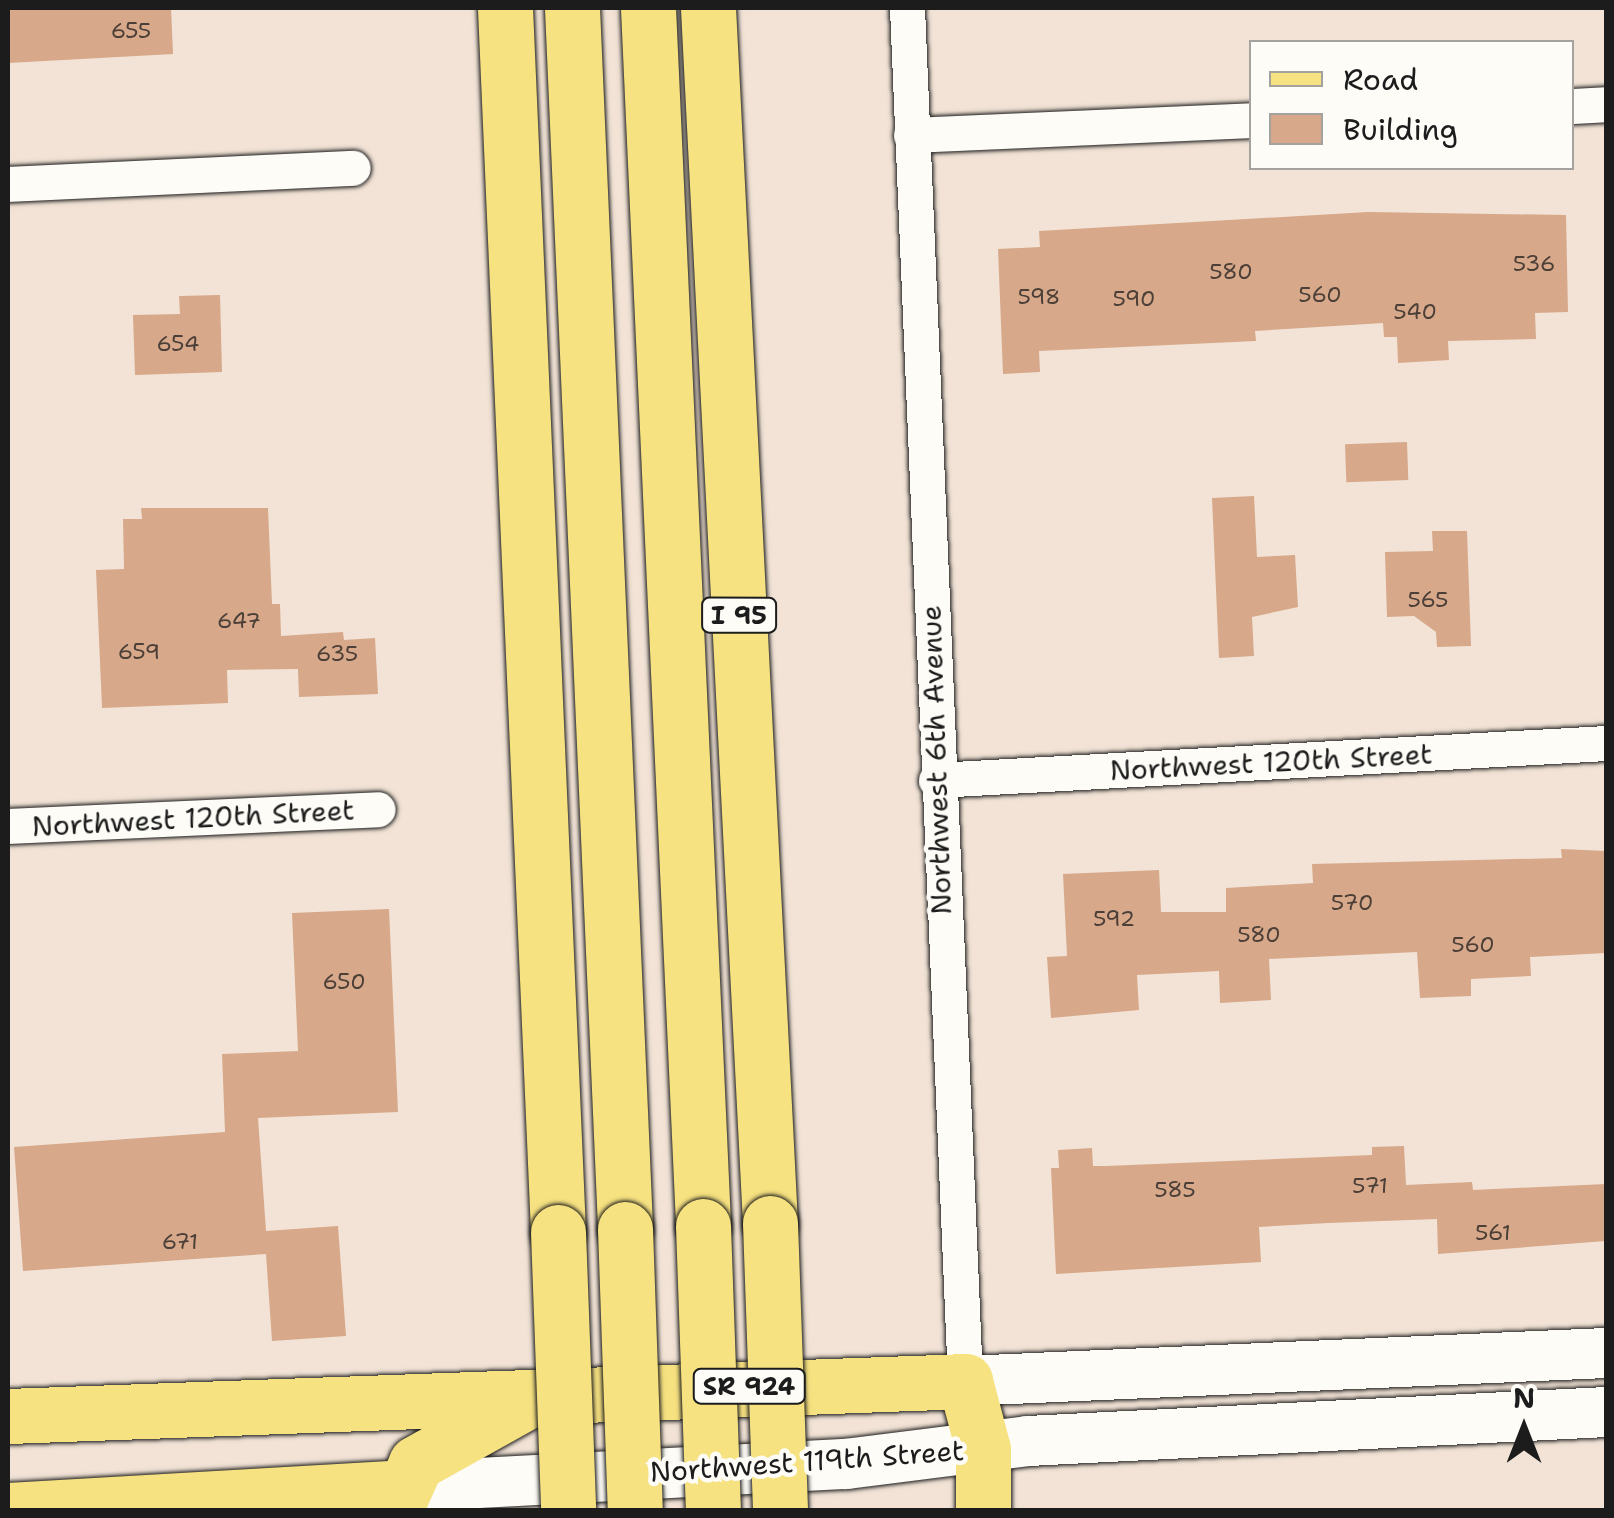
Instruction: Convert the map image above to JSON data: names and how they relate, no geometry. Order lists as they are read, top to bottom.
{
  "streets": {
    "main road": [
      "I 95",
      "Northwest 6th Avenue",
      "SR 924",
      "Northwest 119th Street"
    ],
    "street": ["Northwest 120th Street"]
  },
  "crossings": [
    ["Northwest 6th Avenue", "Northwest 120th Street"],
    ["Northwest 6th Avenue", "SR 924"],
    ["Northwest 6th Avenue", "Northwest 119th Street"]
  ],
  "house_numbers": [
    "655",
    "536",
    "580",
    "560",
    "598",
    "590",
    "540",
    "654",
    "565",
    "647",
    "659",
    "635",
    "570",
    "592",
    "580",
    "560",
    "650",
    "571",
    "585",
    "561",
    "671"
  ],
  "legend": ["Road", "Building"],
  "north": "top"
}
